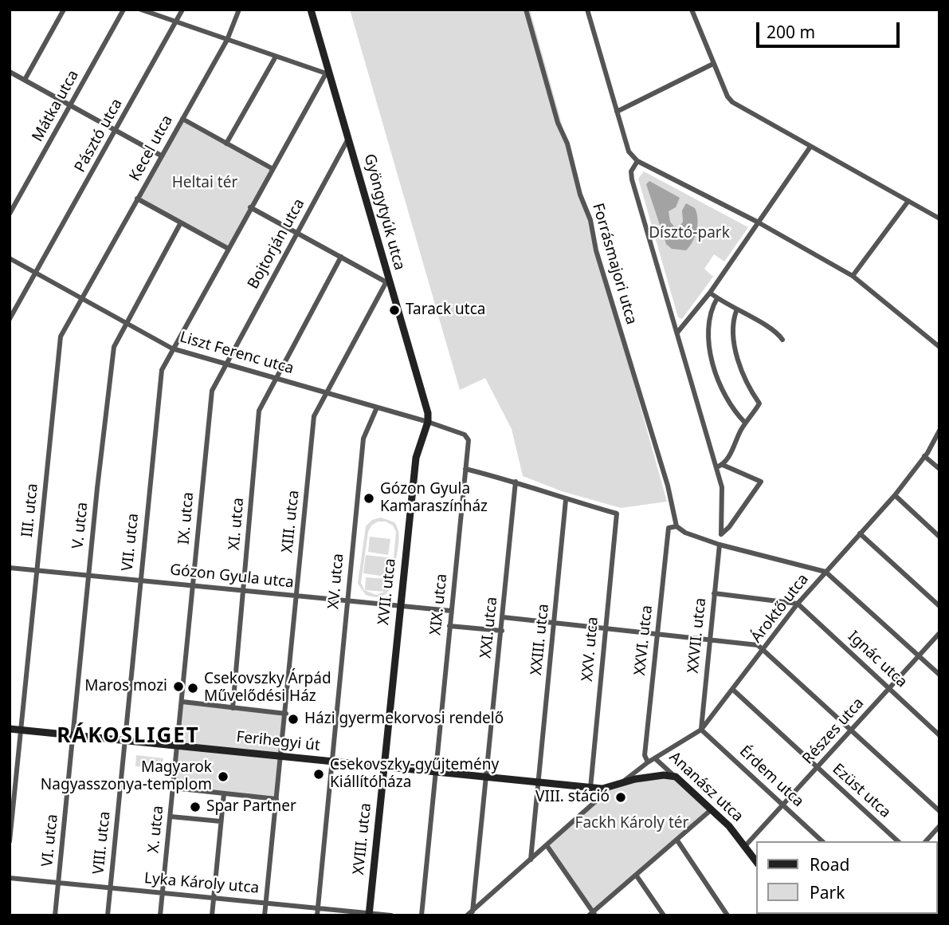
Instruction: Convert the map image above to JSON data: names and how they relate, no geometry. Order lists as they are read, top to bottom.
{
  "streets": {
    "street": [
      "Mátka utca",
      "Pásztó utca",
      "Kecel utca",
      "Gyöngytyúk utca",
      "Bojtorján utca",
      "Forrásmajori utca",
      "Liszt Ferenc utca",
      "III. utca",
      "IX. utca",
      "XIII. utca",
      "XI. utca",
      "V. utca",
      "VII. utca",
      "Gózon Gyula utca",
      "XV. utca",
      "XVII. utca",
      "XIX. utca",
      "Ároktő utca",
      "XXI. utca",
      "XXVII. utca",
      "XXIII. utca",
      "XXVI. utca",
      "XXV. utca",
      "Ignác utca",
      "Részes utca",
      "Ferihegyi út",
      "Érdem utca",
      "Ananász utca",
      "Ezüst utca",
      "X. utca",
      "XVIII. utca",
      "VI. utca",
      "VIII. utca",
      "Lyka Károly utca"
    ]
  },
  "crossings": [
    ["Pásztó utca", "Liszt Ferenc utca"],
    ["Kecel utca", "Liszt Ferenc utca"],
    ["Kecel utca", "III. utca"],
    ["Gyöngytyúk utca", "Bojtorján utca"],
    ["Gyöngytyúk utca", "Liszt Ferenc utca"],
    ["Gyöngytyúk utca", "VII. utca"],
    ["Gyöngytyúk utca", "XVII. utca"],
    ["Bojtorján utca", "Liszt Ferenc utca"],
    ["Bojtorján utca", "IX. utca"],
    ["Forrásmajori utca", "XXVI. utca"],
    ["Liszt Ferenc utca", "III. utca"],
    ["Liszt Ferenc utca", "IX. utca"],
    ["Liszt Ferenc utca", "XIII. utca"],
    ["Liszt Ferenc utca", "XI. utca"],
    ["Liszt Ferenc utca", "V. utca"],
    ["Liszt Ferenc utca", "VII. utca"],
    ["Liszt Ferenc utca", "XV. utca"],
    ["Liszt Ferenc utca", "XVII. utca"],
    ["Liszt Ferenc utca", "XIX. utca"],
    ["III. utca", "Gózon Gyula utca"],
    ["III. utca", "Ferihegyi út"],
    ["IX. utca", "Gózon Gyula utca"],
    ["IX. utca", "Ferihegyi út"],
    ["IX. utca", "X. utca"],
    ["XIII. utca", "Gózon Gyula utca"],
    ["XIII. utca", "Ferihegyi út"],
    ["XIII. utca", "Lyka Károly utca"],
    ["XI. utca", "Gózon Gyula utca"],
    ["V. utca", "Gózon Gyula utca"],
    ["V. utca", "Ferihegyi út"],
    ["V. utca", "VI. utca"],
    ["VII. utca", "Gózon Gyula utca"],
    ["VII. utca", "Ferihegyi út"],
    ["VII. utca", "VIII. utca"],
    ["Gózon Gyula utca", "XV. utca"],
    ["Gózon Gyula utca", "XVII. utca"],
    ["Gózon Gyula utca", "XIX. utca"],
    ["XV. utca", "Ferihegyi út"],
    ["XV. utca", "Lyka Károly utca"],
    ["XVII. utca", "Ferihegyi út"],
    ["XVII. utca", "XVIII. utca"],
    ["XIX. utca", "Ferihegyi út"],
    ["Ároktő utca", "XXVII. utca"],
    ["Ároktő utca", "XXVI. utca"],
    ["Ároktő utca", "Ignác utca"],
    ["Ároktő utca", "Ferihegyi út"],
    ["Ároktő utca", "Érdem utca"],
    ["Ároktő utca", "Ananász utca"],
    ["Ároktő utca", "Ezüst utca"],
    ["XXI. utca", "Ferihegyi út"],
    ["XXVII. utca", "Érdem utca"],
    ["XXIII. utca", "XXV. utca"],
    ["XXIII. utca", "Ferihegyi út"],
    ["XXV. utca", "Ferihegyi út"],
    ["Ignác utca", "Részes utca"],
    ["Részes utca", "Érdem utca"],
    ["Részes utca", "Ananász utca"],
    ["Részes utca", "Ezüst utca"],
    ["Ferihegyi út", "Ananász utca"],
    ["Ferihegyi út", "X. utca"],
    ["Ferihegyi út", "XVIII. utca"],
    ["Ferihegyi út", "VI. utca"],
    ["Ferihegyi út", "VIII. utca"],
    ["X. utca", "Lyka Károly utca"],
    ["XVIII. utca", "Lyka Károly utca"],
    ["VI. utca", "Lyka Károly utca"],
    ["VIII. utca", "Lyka Károly utca"]
  ],
  "districts": ["RÁKOSLIGET"],
  "parks": ["Heltai tér", "Dísztó-park", "Fackh Károly tér"],
  "places": [
    "Tarack utca",
    "Gózon Gyula Kamaraszínház",
    "Maros mozi",
    "Csekovszky Árpád Művelődési Ház",
    "Házi gyermekorvosi rendelő",
    "Csekovszky-gyűjtemény Kiállítóháza",
    "Magyarok Nagyasszonya-templom",
    "VIII. stáció",
    "Spar Partner"
  ],
  "legend": ["Road", "Park"],
  "scale_bar": "200 m"
}
